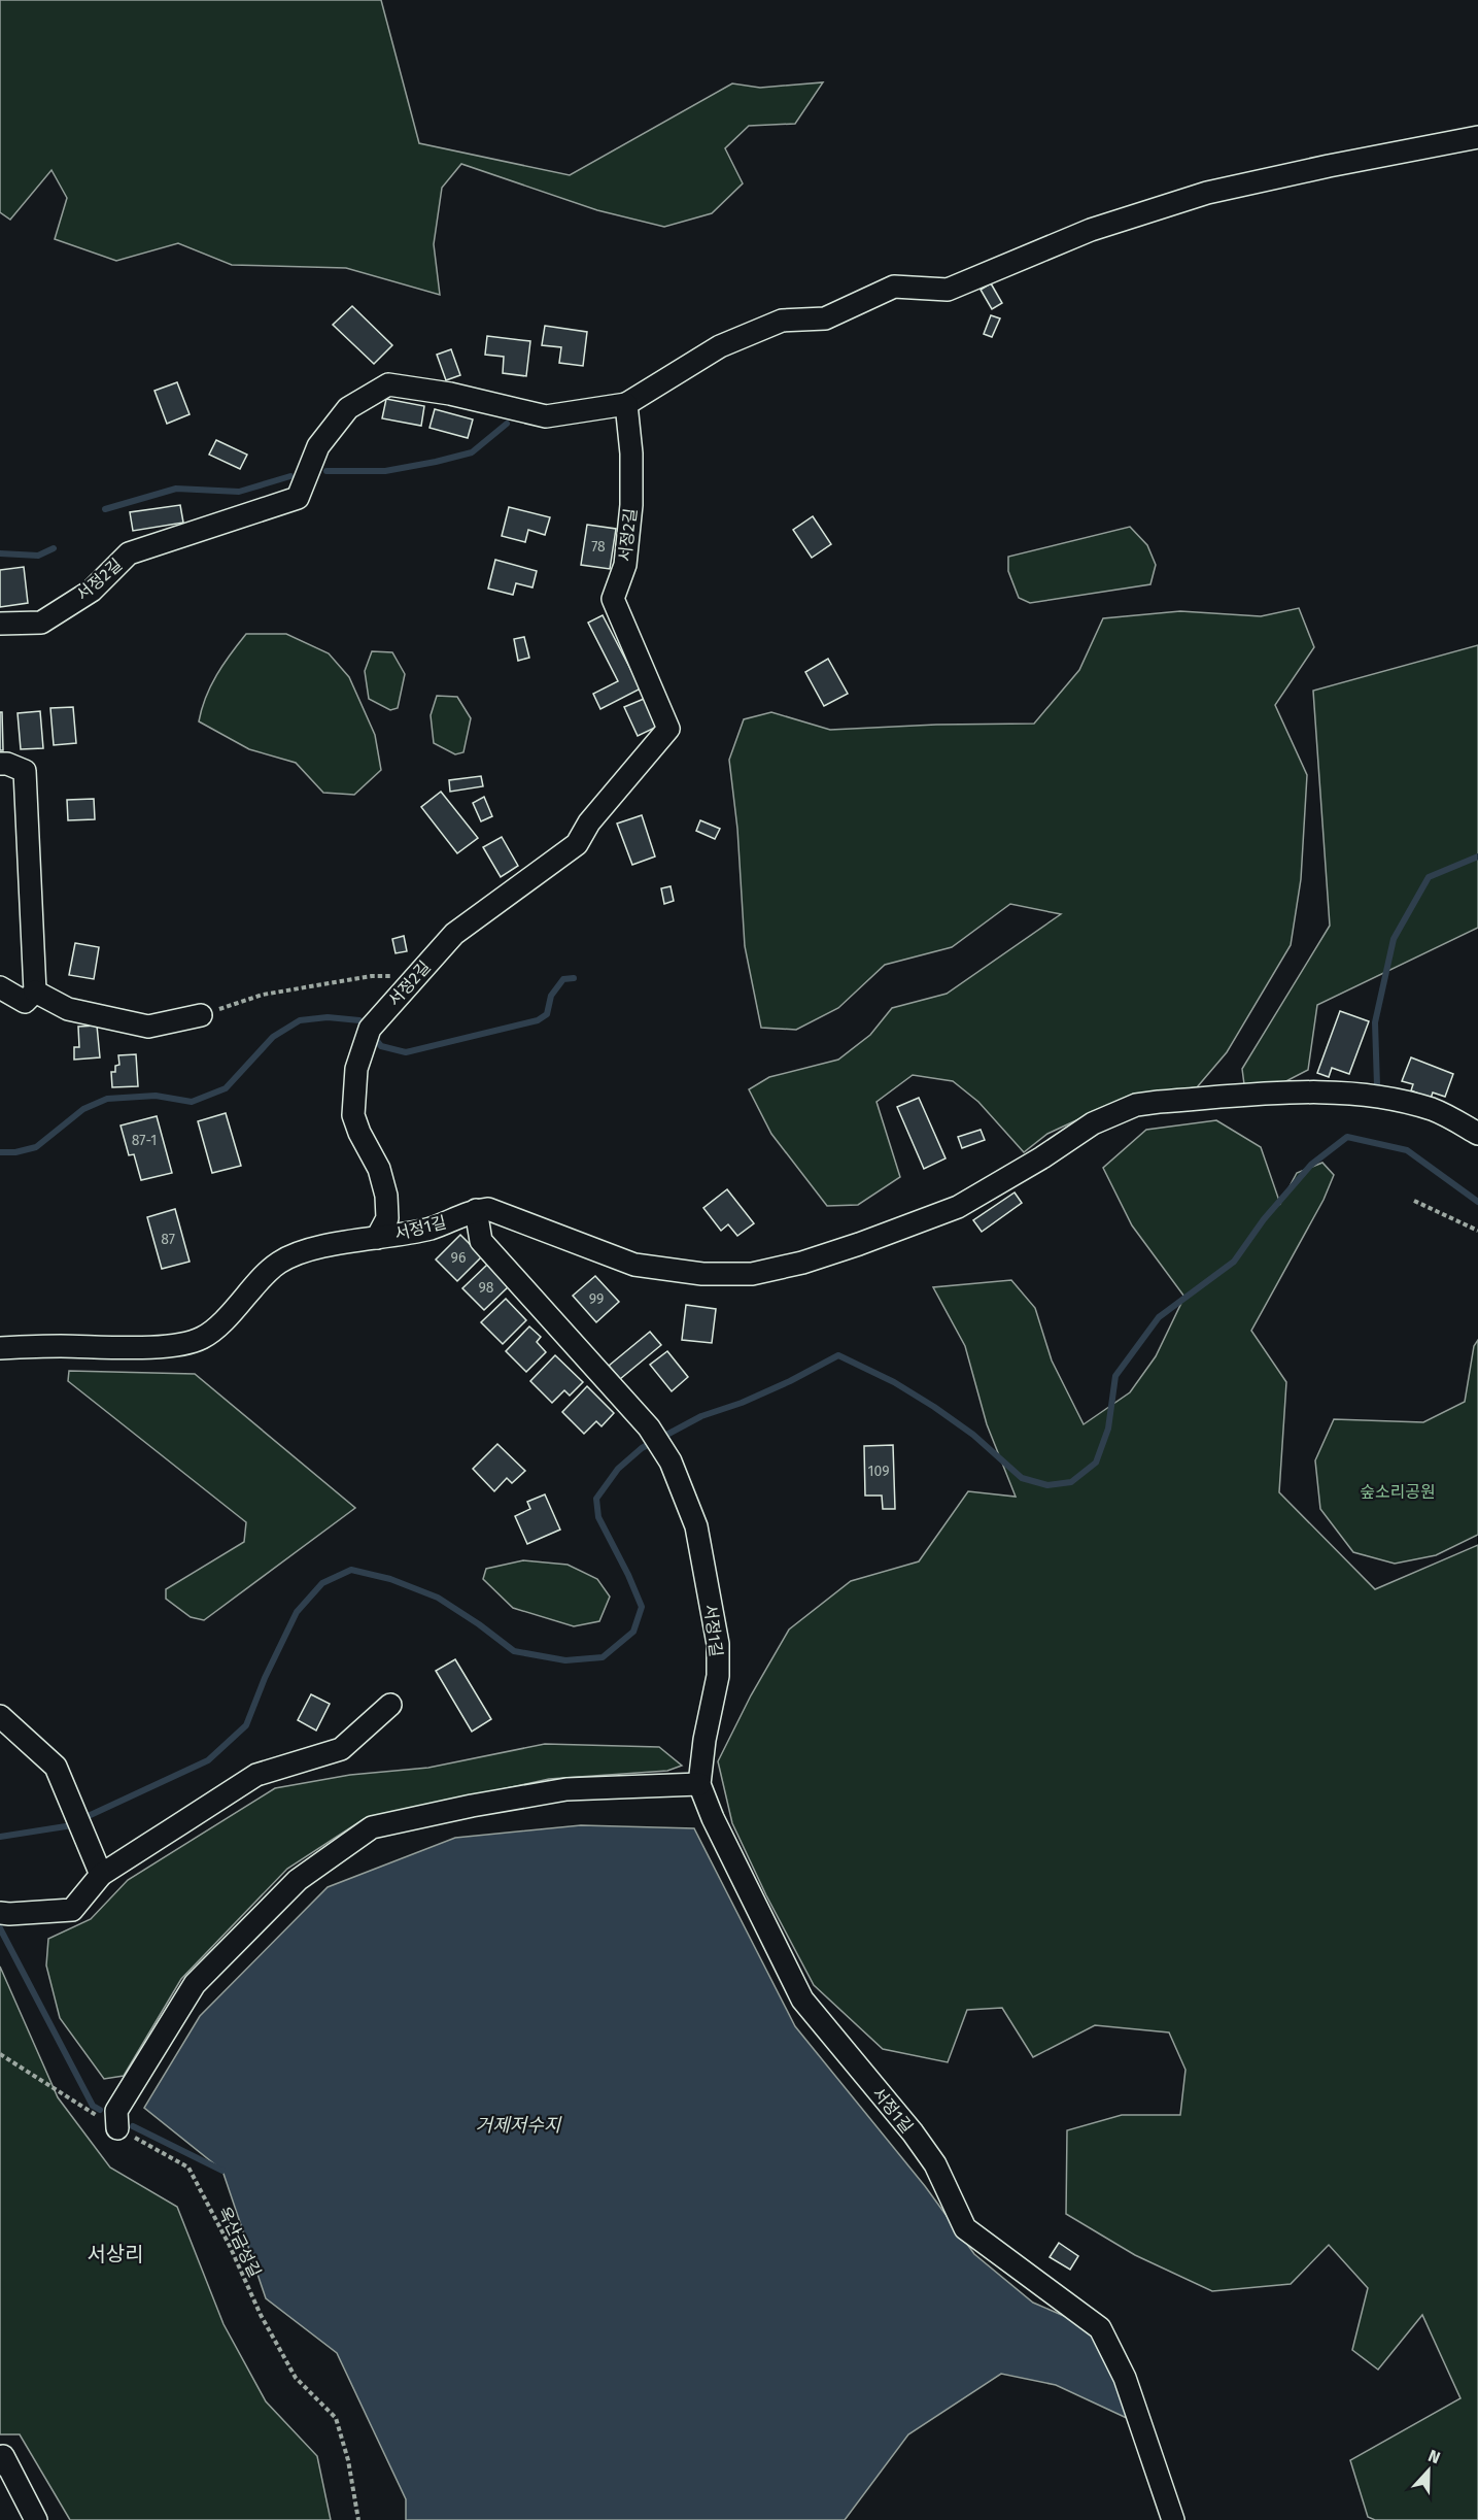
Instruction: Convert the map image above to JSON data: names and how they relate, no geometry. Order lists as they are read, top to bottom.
{
  "streets": {
    "street": ["서정2길", "서정1길"],
    "path": ["옥산금성길"]
  },
  "crossings": [
    ["서정2길", "서정1길"]
  ],
  "districts": ["서상리"],
  "water": ["거제저수지"],
  "parks": ["숲소리공원"],
  "house_numbers": [
    "78",
    "87-1",
    "87",
    "96",
    "98",
    "99",
    "109"
  ],
  "north": "top"
}
